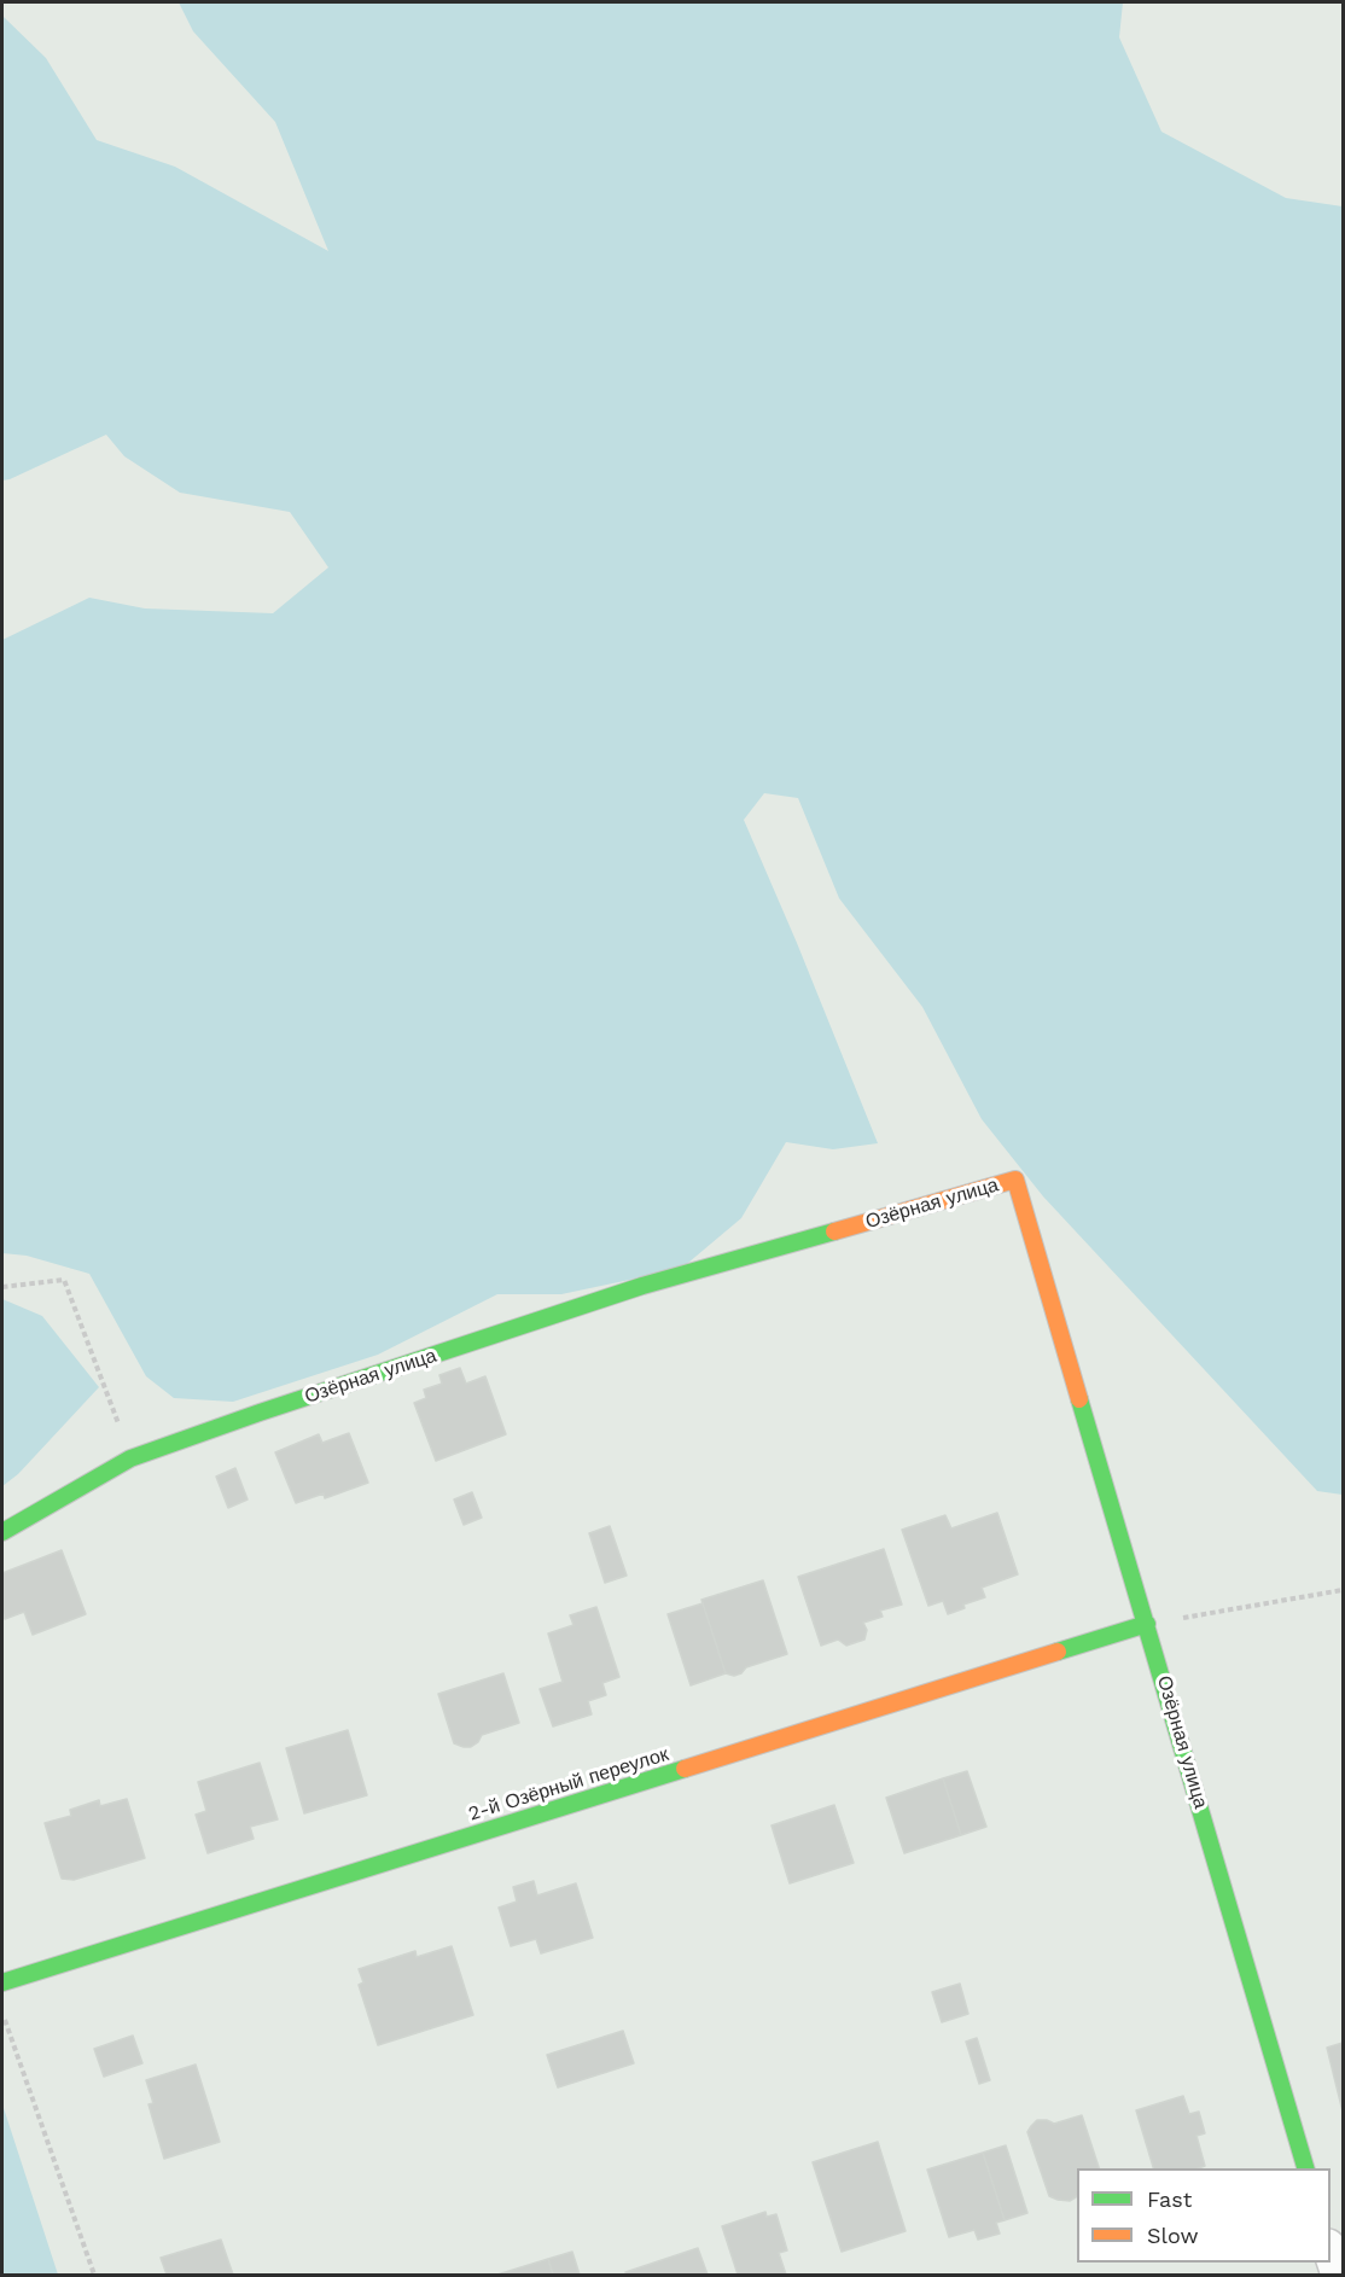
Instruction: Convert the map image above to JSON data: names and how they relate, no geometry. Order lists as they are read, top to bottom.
{
  "streets": {
    "street": ["Озёрная улица", "2-й Озёрный переулок"]
  },
  "crossings": [
    ["Озёрная улица", "2-й Озёрный переулок"]
  ],
  "legend": ["Fast", "Slow"]
}
